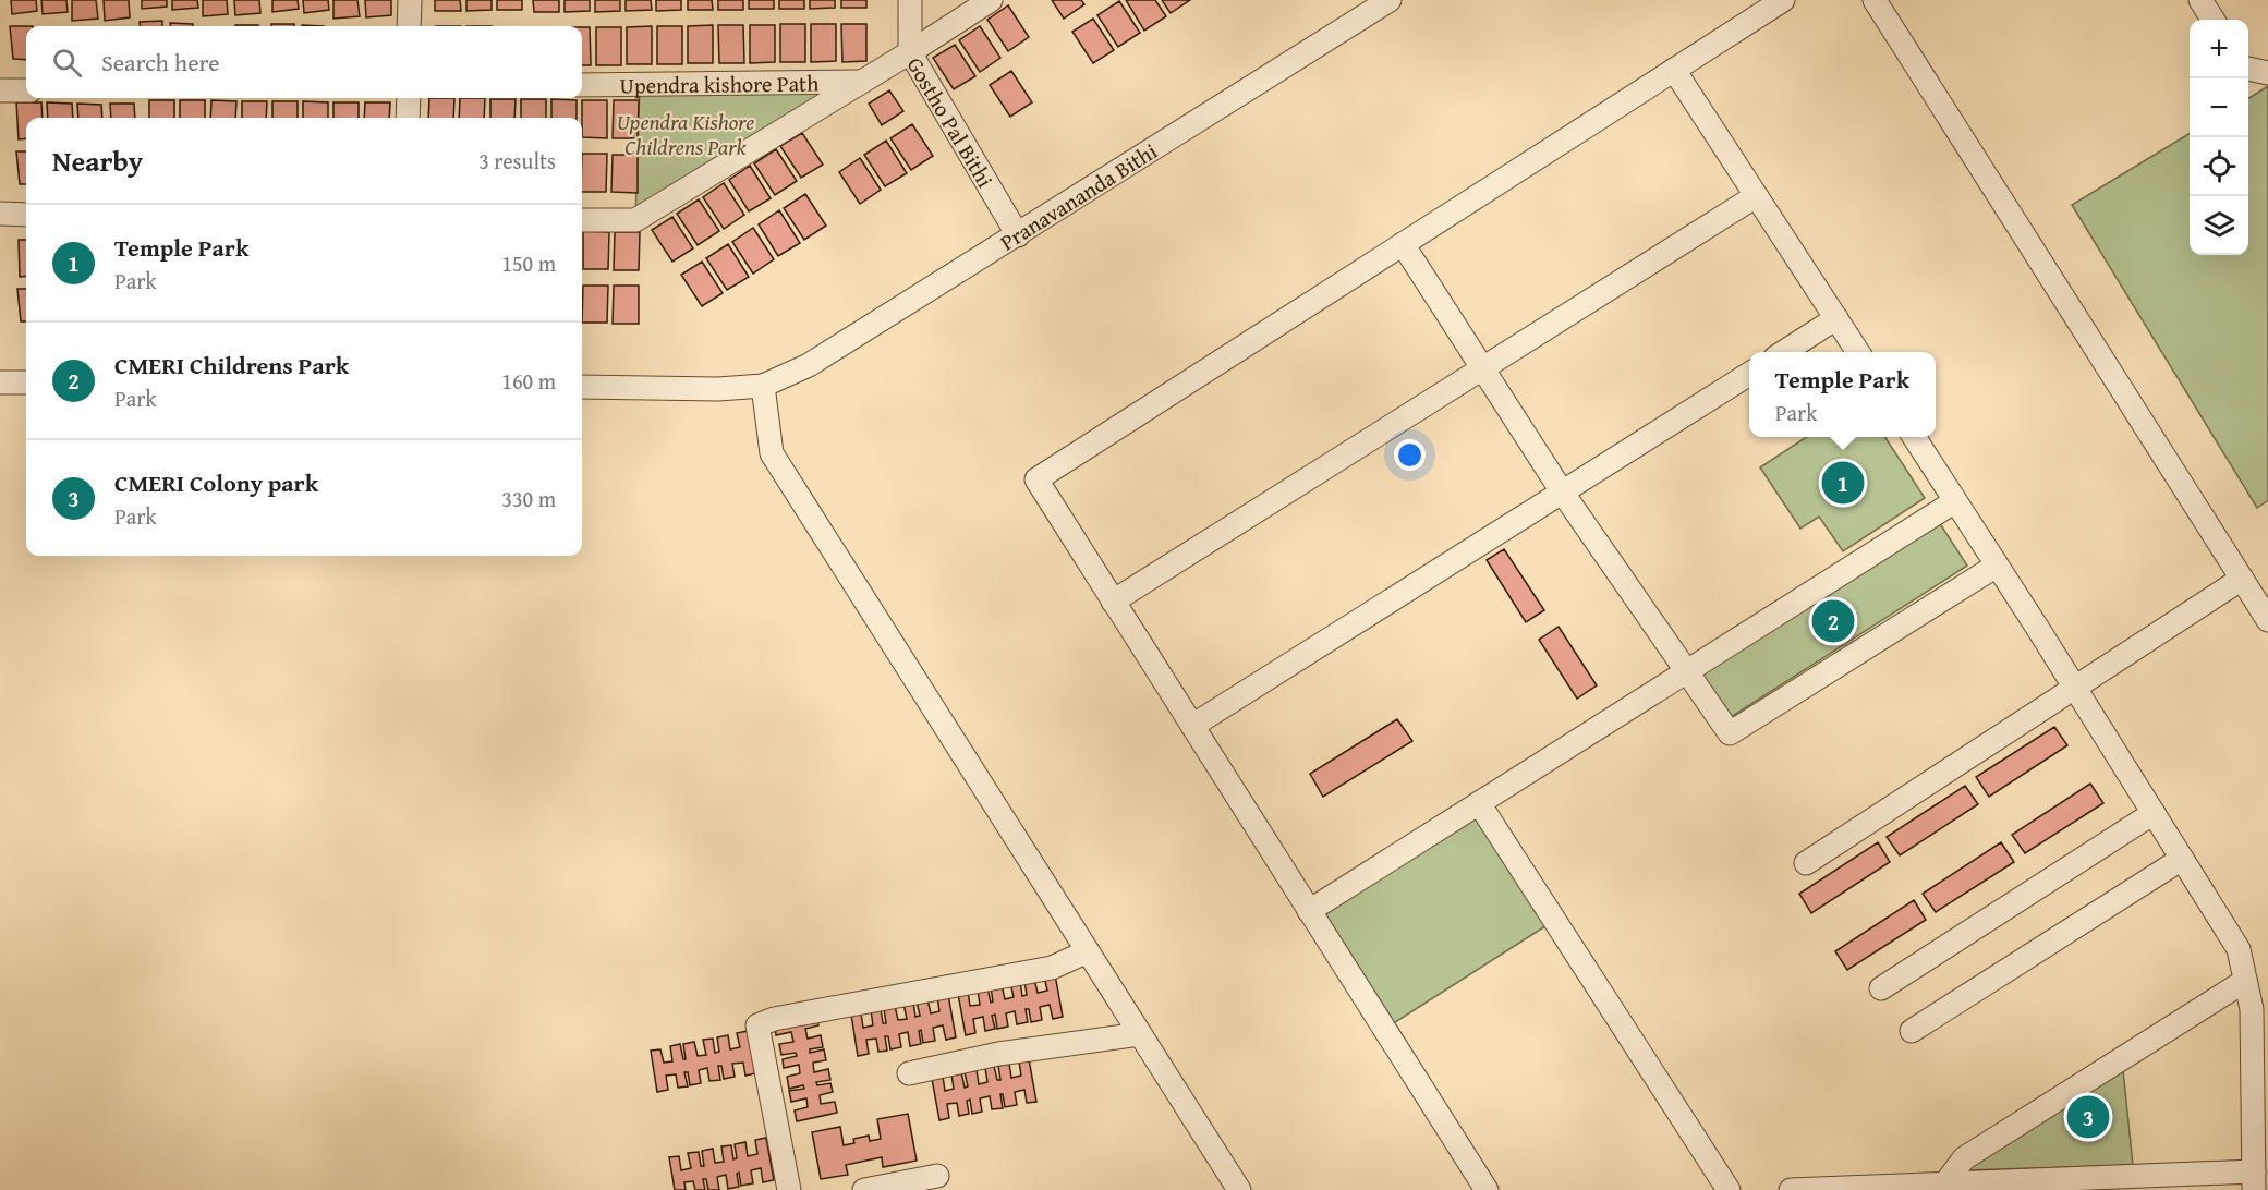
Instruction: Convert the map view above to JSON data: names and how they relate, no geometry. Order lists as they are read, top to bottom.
{
  "streets": {
    "street": ["Upendra kishore Path", "Gostho Pal Bithi", "Pranavananda Bithi"]
  },
  "crossings": [
    ["Gostho Pal Bithi", "Pranavananda Bithi"]
  ],
  "parks": ["Upendra Kishore Childrens Park"],
  "page": {
    "map_buttons": ["+", "−"],
    "search": "Search here",
    "heading": ["Nearby", "3 results"],
    "list": [
      {
        "mark": "1",
        "name": "Temple Park",
        "note": "Park",
        "value": "150 m"
      },
      {
        "mark": "2",
        "name": "CMERI Childrens Park",
        "note": "Park",
        "value": "160 m"
      },
      {
        "mark": "3",
        "name": "CMERI Colony park",
        "note": "Park",
        "value": "330 m"
      }
    ],
    "popup": ["Temple Park", "Park"],
    "pins": ["1", "2", "3"]
  }
}
